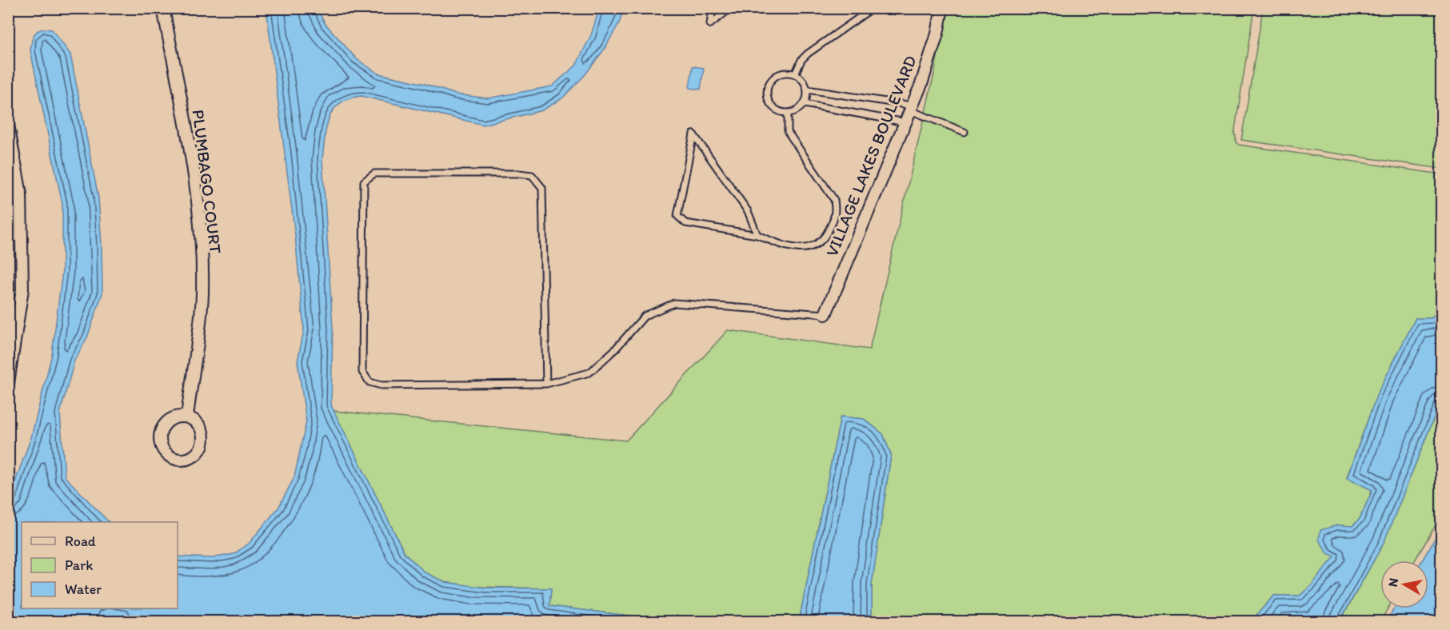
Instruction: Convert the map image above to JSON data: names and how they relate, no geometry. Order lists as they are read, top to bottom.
{
  "streets": {
    "street": ["VILLAGE LAKES BOULEVARD", "PLUMBAGO COURT"]
  },
  "legend": ["Road", "Park", "Water"],
  "north": "left"
}
